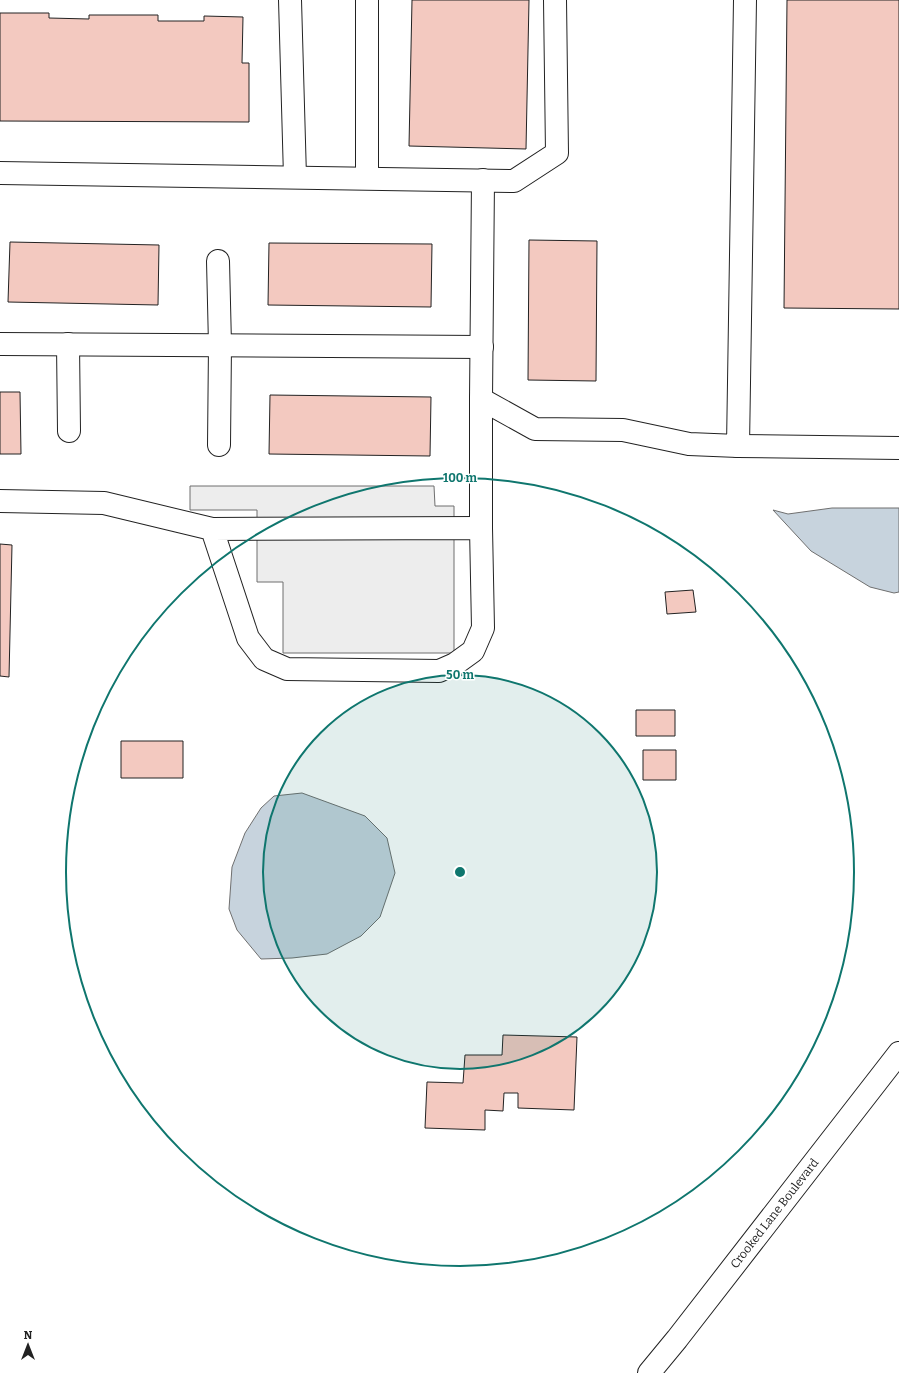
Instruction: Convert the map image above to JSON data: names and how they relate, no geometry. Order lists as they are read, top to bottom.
{
  "streets": {
    "street": ["Crooked Lane Boulevard"]
  },
  "north": "top",
  "rings": ["100 m", "50 m"]
}
